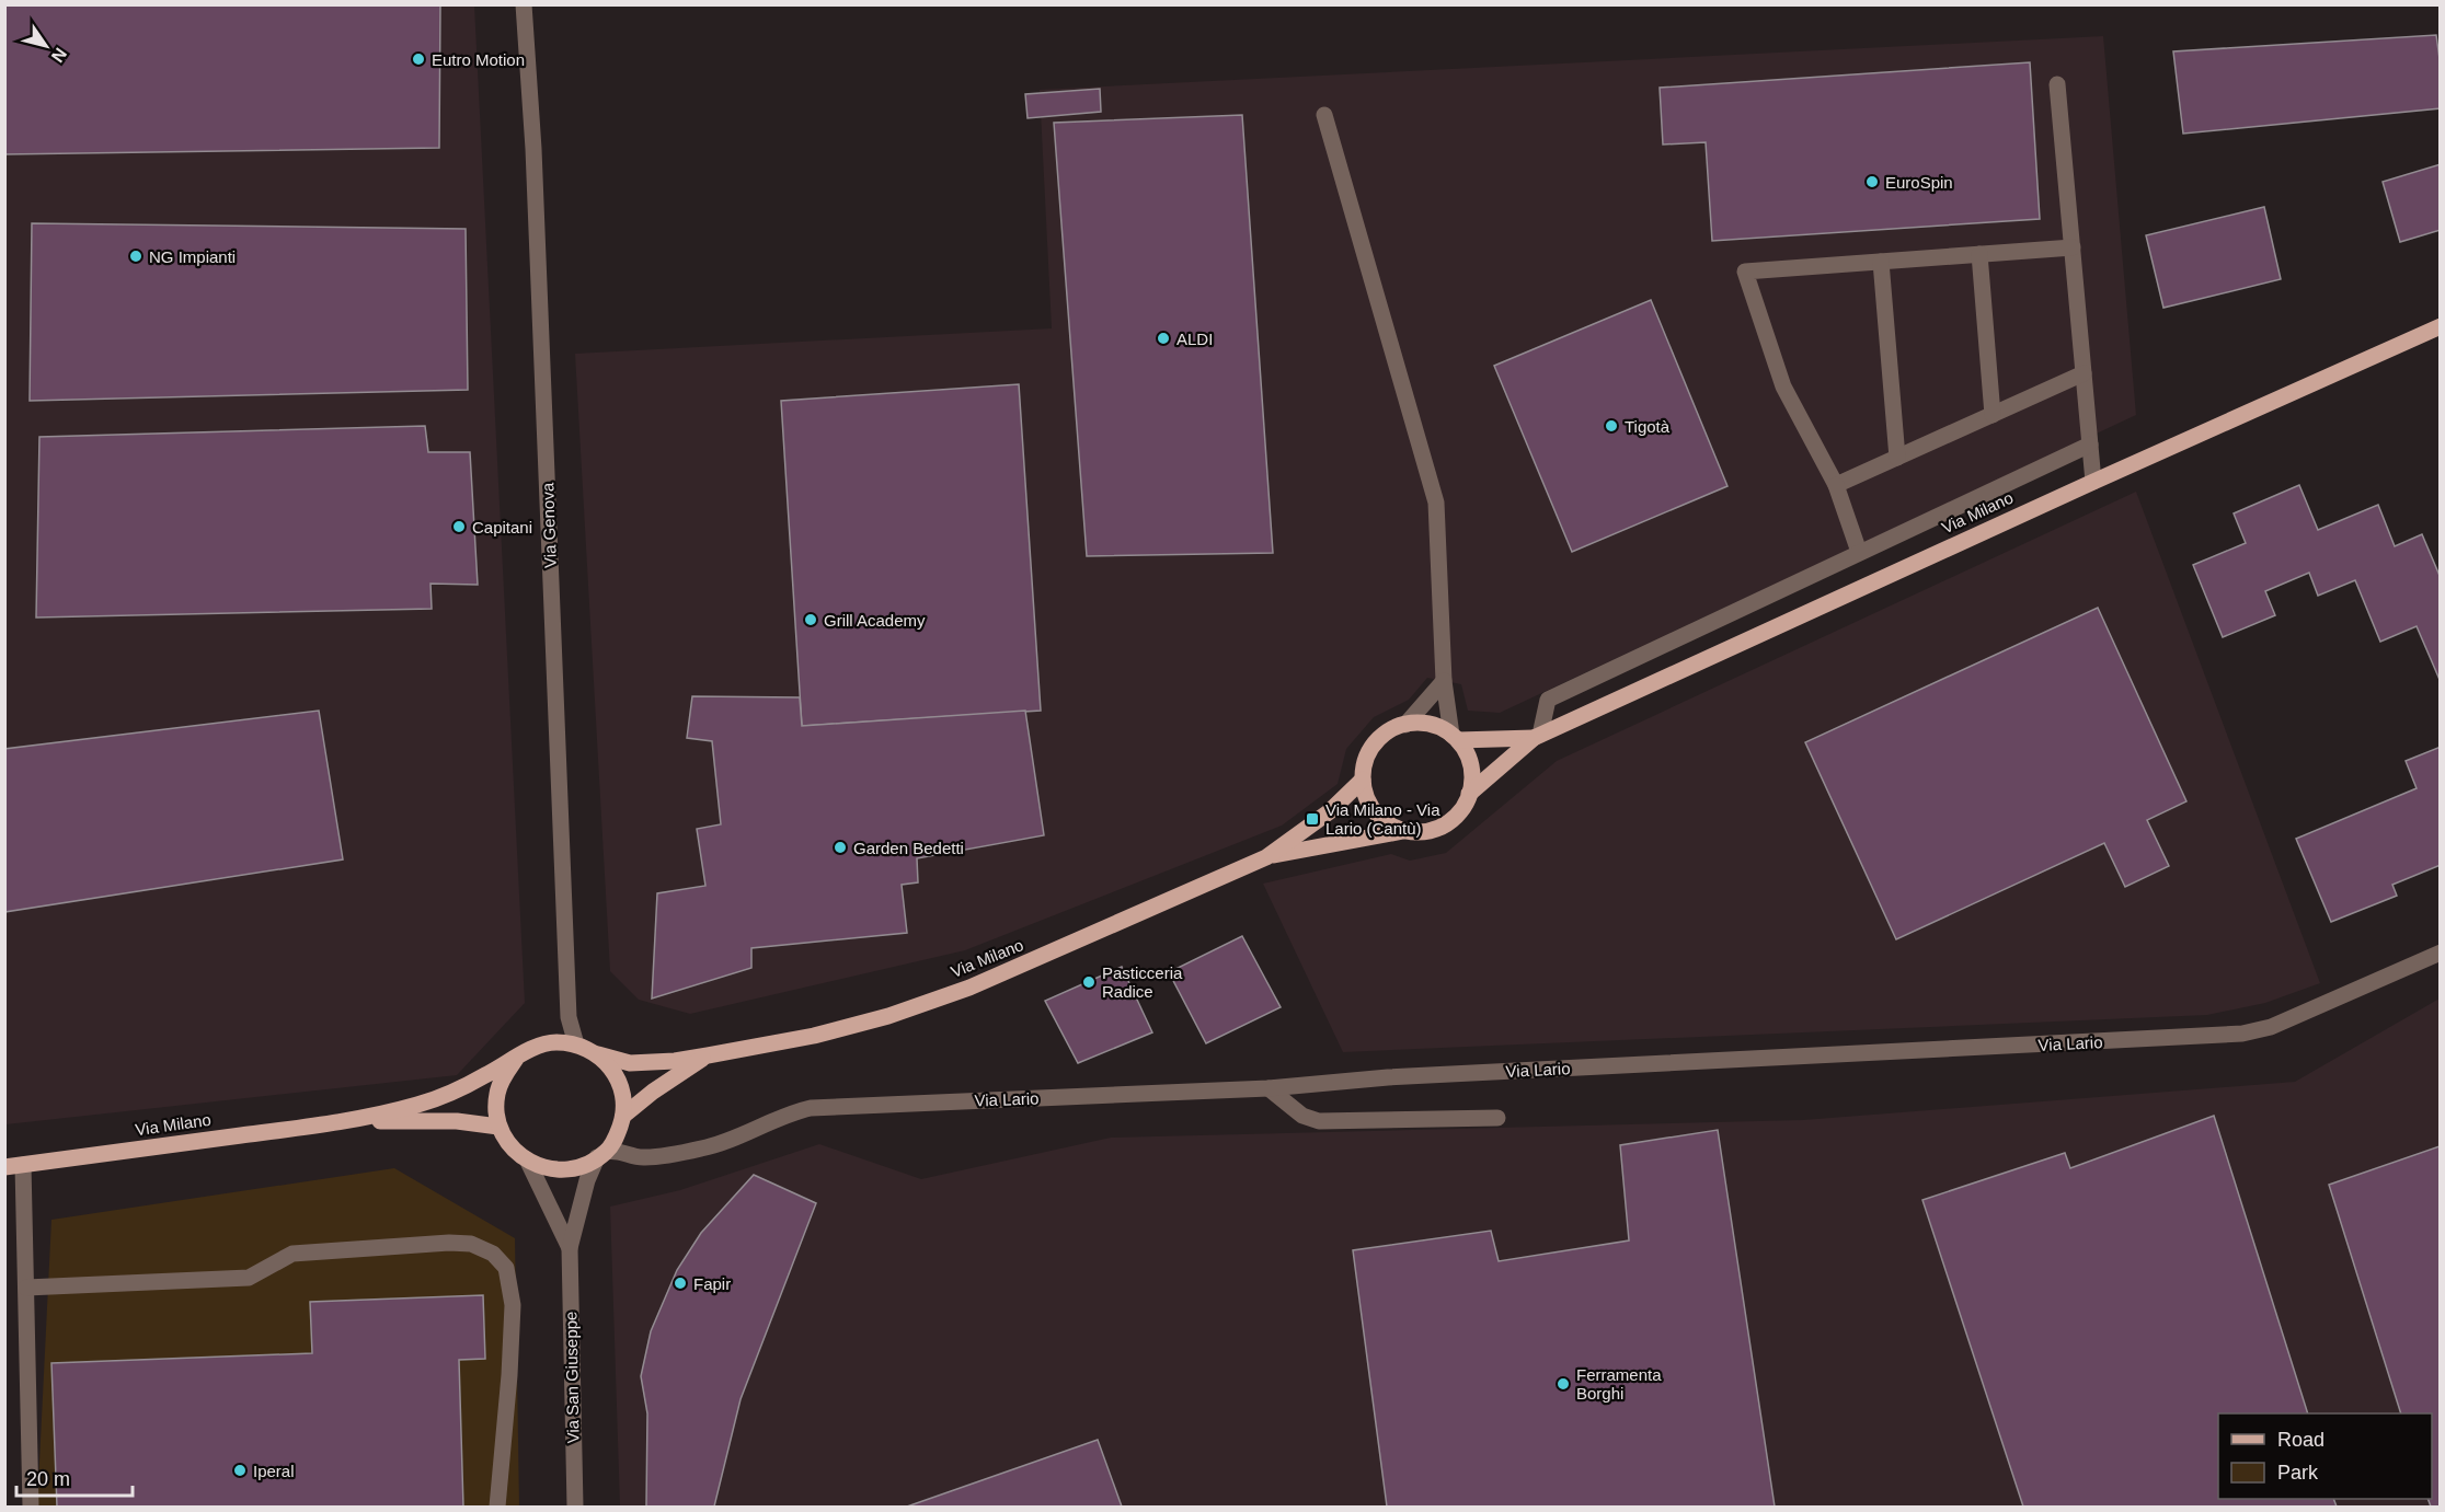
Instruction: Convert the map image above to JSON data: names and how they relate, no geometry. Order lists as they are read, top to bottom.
{
  "streets": {
    "main road": ["Via Milano"],
    "street": ["Via Genova", "Via Lario", "Via San Giuseppe"]
  },
  "crossings": [
    ["Via Milano", "Via Genova"],
    ["Via Milano", "Via Lario"],
    ["Via Milano", "Via San Giuseppe"],
    ["Via Genova", "Via Lario"],
    ["Via Genova", "Via San Giuseppe"],
    ["Via Lario", "Via San Giuseppe"]
  ],
  "places": {
    "other": [
      "Eutro Motion",
      "EuroSpin",
      "NG Impianti",
      "ALDI",
      "Tigotà",
      "Capitani",
      "Grill Academy",
      "Garden Bedetti",
      "Pasticceria Radice",
      "Fapir",
      "Ferramenta Borghi",
      "Iperal"
    ],
    "transit": ["Via Milano - Via Lario (Cantù)"]
  },
  "legend": ["Road", "Park"],
  "scale_bar": "20 m",
  "north": "bottom right"
}
